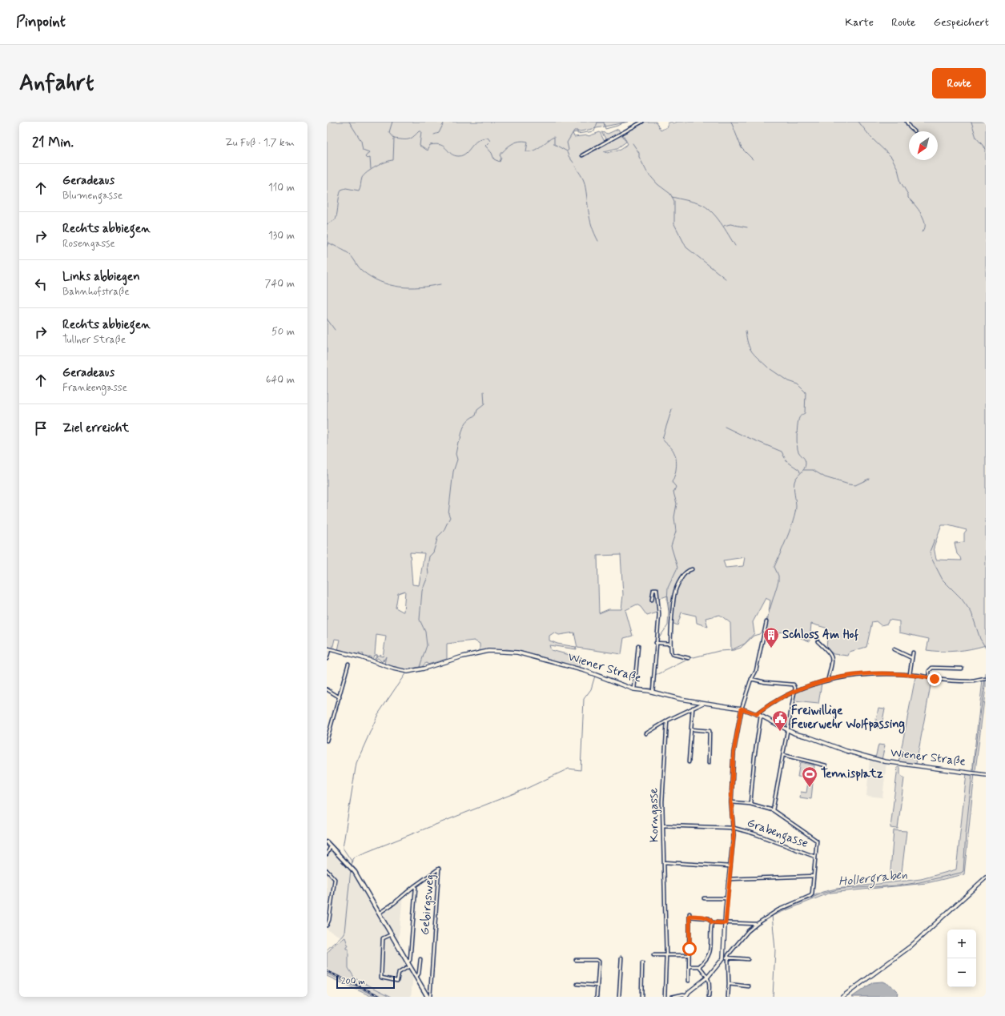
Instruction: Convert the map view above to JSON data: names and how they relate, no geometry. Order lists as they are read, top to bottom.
{
  "streets": {
    "main road": ["Wiener Straße"],
    "street": ["Korngasse", "Grabengasse", "Gebirgsweg"]
  },
  "crossings": [
    ["Korngasse", "Grabengasse"]
  ],
  "water": ["Hollergraben"],
  "places": {
    "building": ["Schloss Am Hof"],
    "public building": ["Freiwillige Feuerwehr Wolfpassing"],
    "sports": ["Tennisplatz"]
  },
  "scale_bar": "200 m",
  "north": "bottom left",
  "page": {
    "header": "Pinpoint",
    "nav": ["Karte", "Route", "Gespeichert"],
    "buttons": "Route",
    "title": "Anfahrt",
    "heading": ["21 Min.", "Zu Fuß · 1.7 km"],
    "list": [
      ["Geradeaus", "Blumengasse", "110 m"],
      ["Rechts abbiegen", "Rosengasse", "130 m"],
      ["Links abbiegen", "Bahnhofstraße", "740 m"],
      ["Rechts abbiegen", "Tullner Straße", "50 m"],
      ["Geradeaus", "Frankengasse", "640 m"],
      "Ziel erreicht"
    ],
    "map_buttons": ["+", "−"],
    "scale": "200 m"
  }
}
